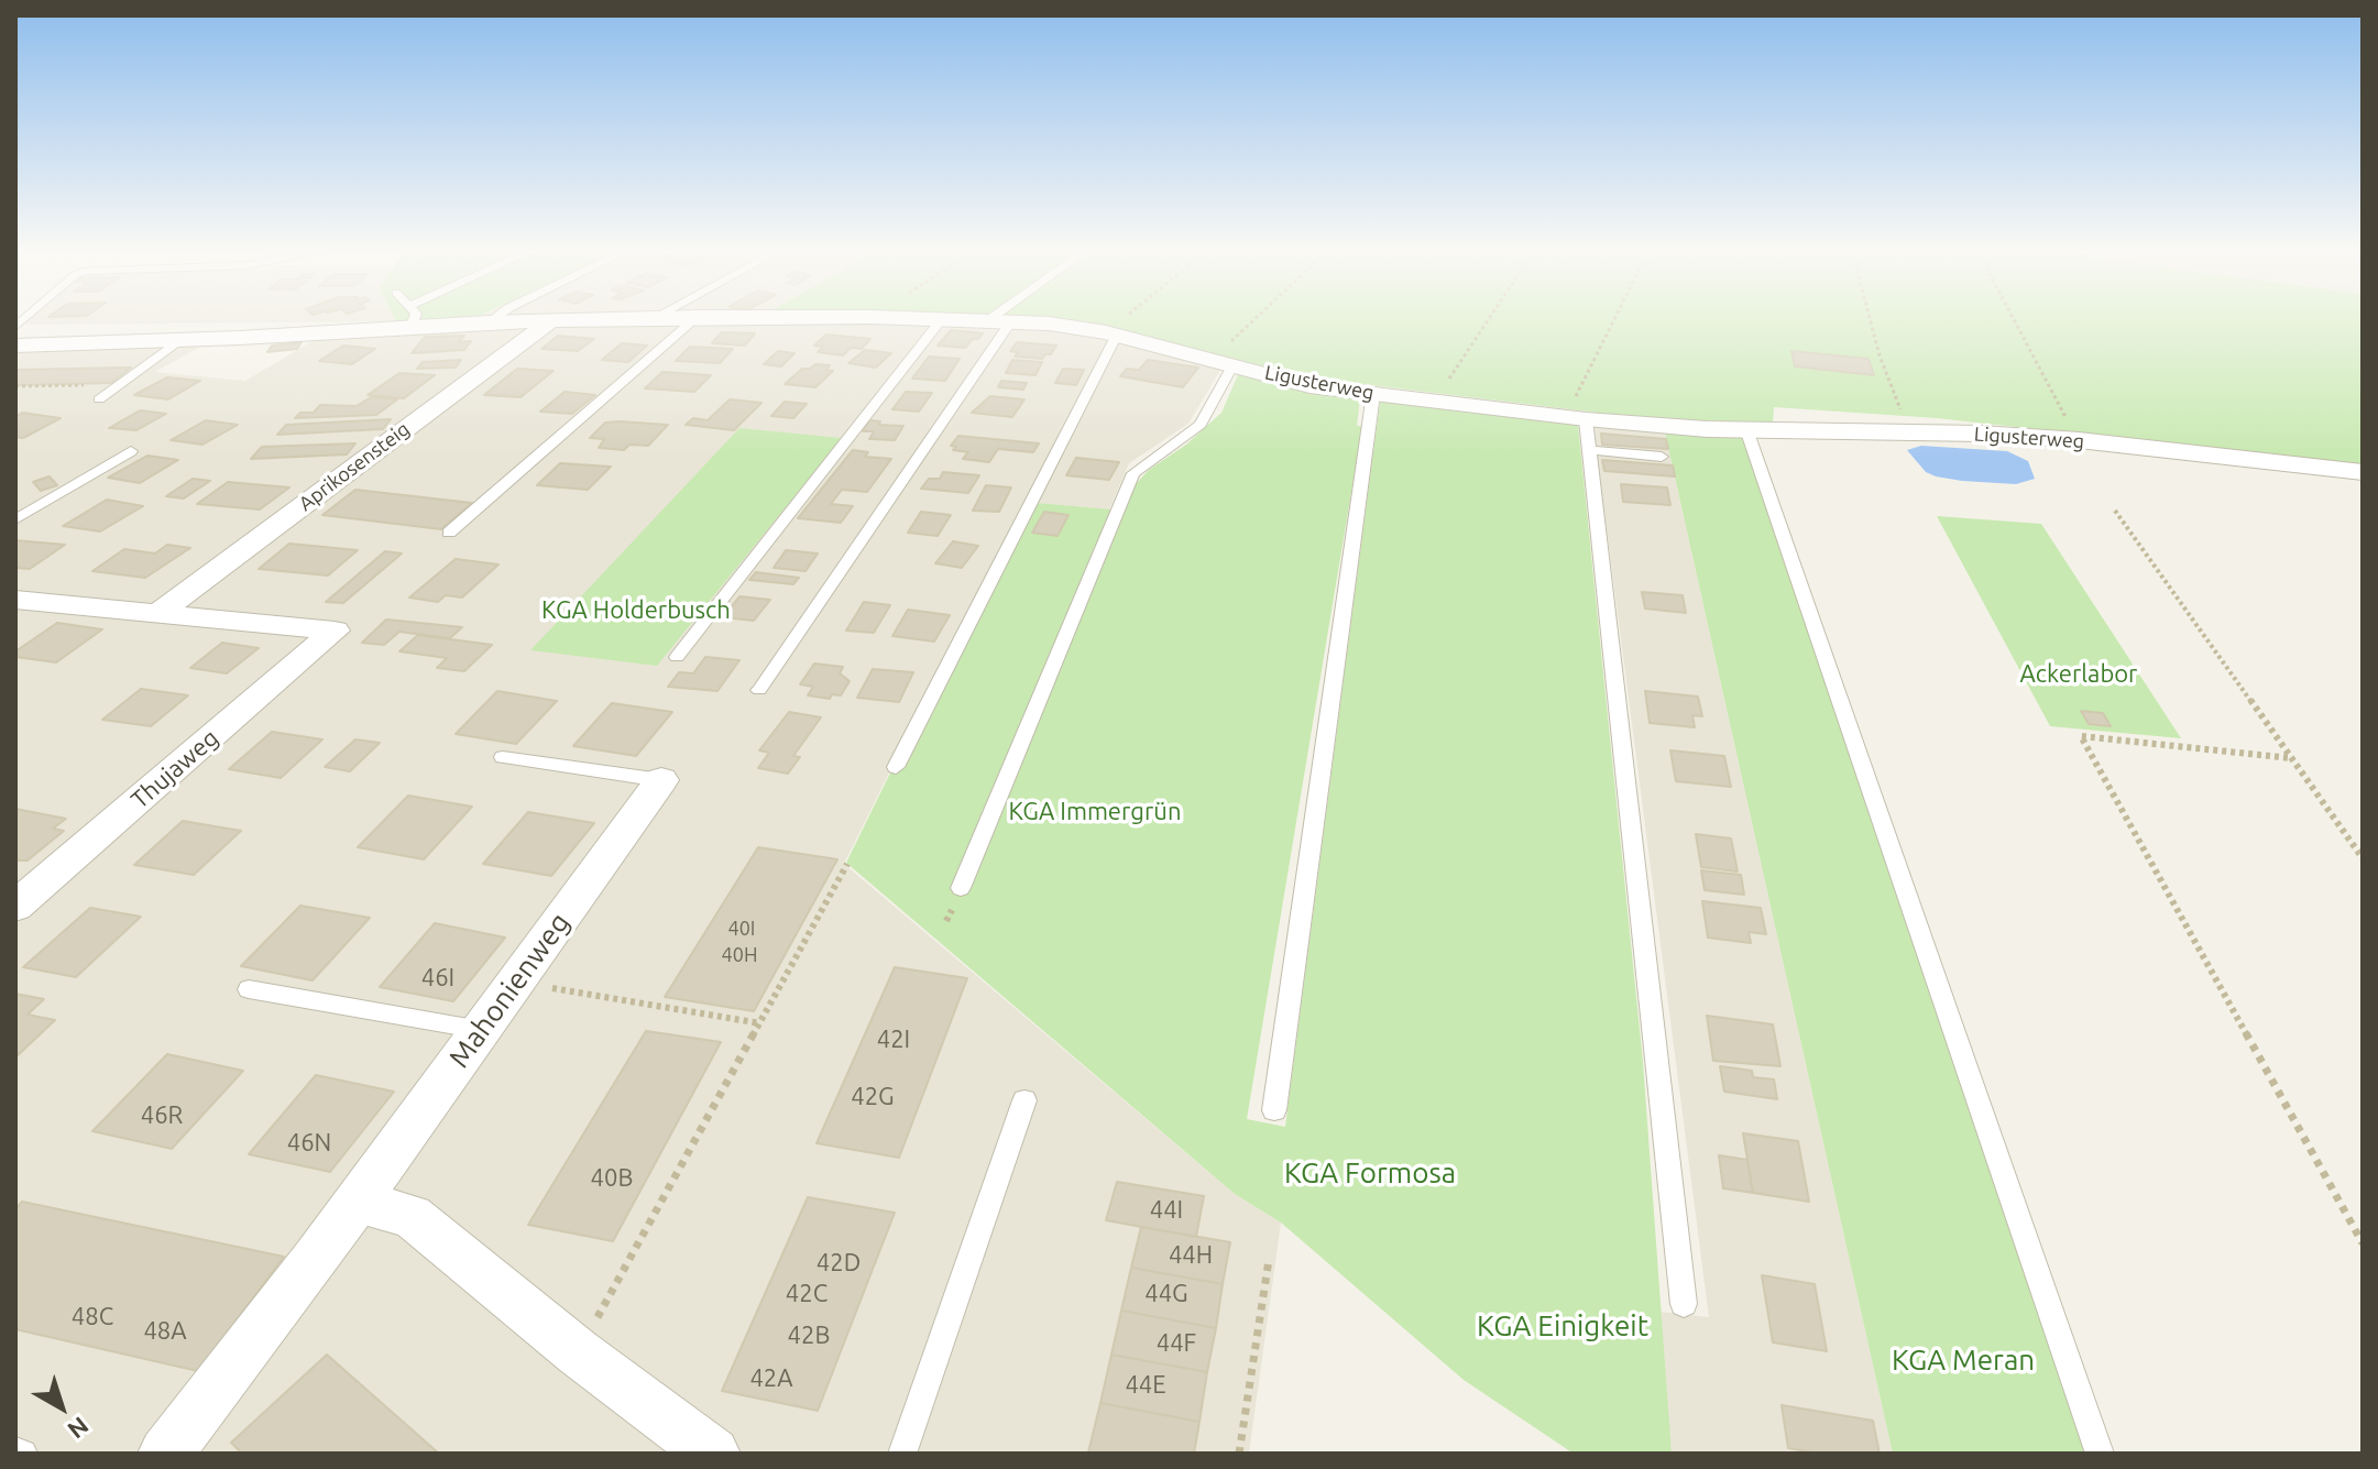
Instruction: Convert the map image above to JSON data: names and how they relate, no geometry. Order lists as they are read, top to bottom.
{
  "streets": {
    "street": [
      "Ligusterweg",
      "Aprikosensteig",
      "Thujaweg",
      "Mahonienweg"
    ]
  },
  "crossings": [
    ["Ligusterweg", "Aprikosensteig"],
    ["Aprikosensteig", "Thujaweg"]
  ],
  "parks": [
    "KGA Holderbusch",
    "Ackerlabor",
    "KGA Immergrün",
    "KGA Formosa",
    "KGA Einigkeit",
    "KGA Meran"
  ],
  "house_numbers": [
    "40I",
    "40H",
    "46I",
    "42I",
    "42G",
    "46R",
    "46N",
    "40B",
    "44I",
    "44H",
    "42D",
    "42C",
    "44G",
    "48C",
    "48A",
    "42B",
    "44F",
    "42A",
    "44E"
  ],
  "north": "bottom right"
}
